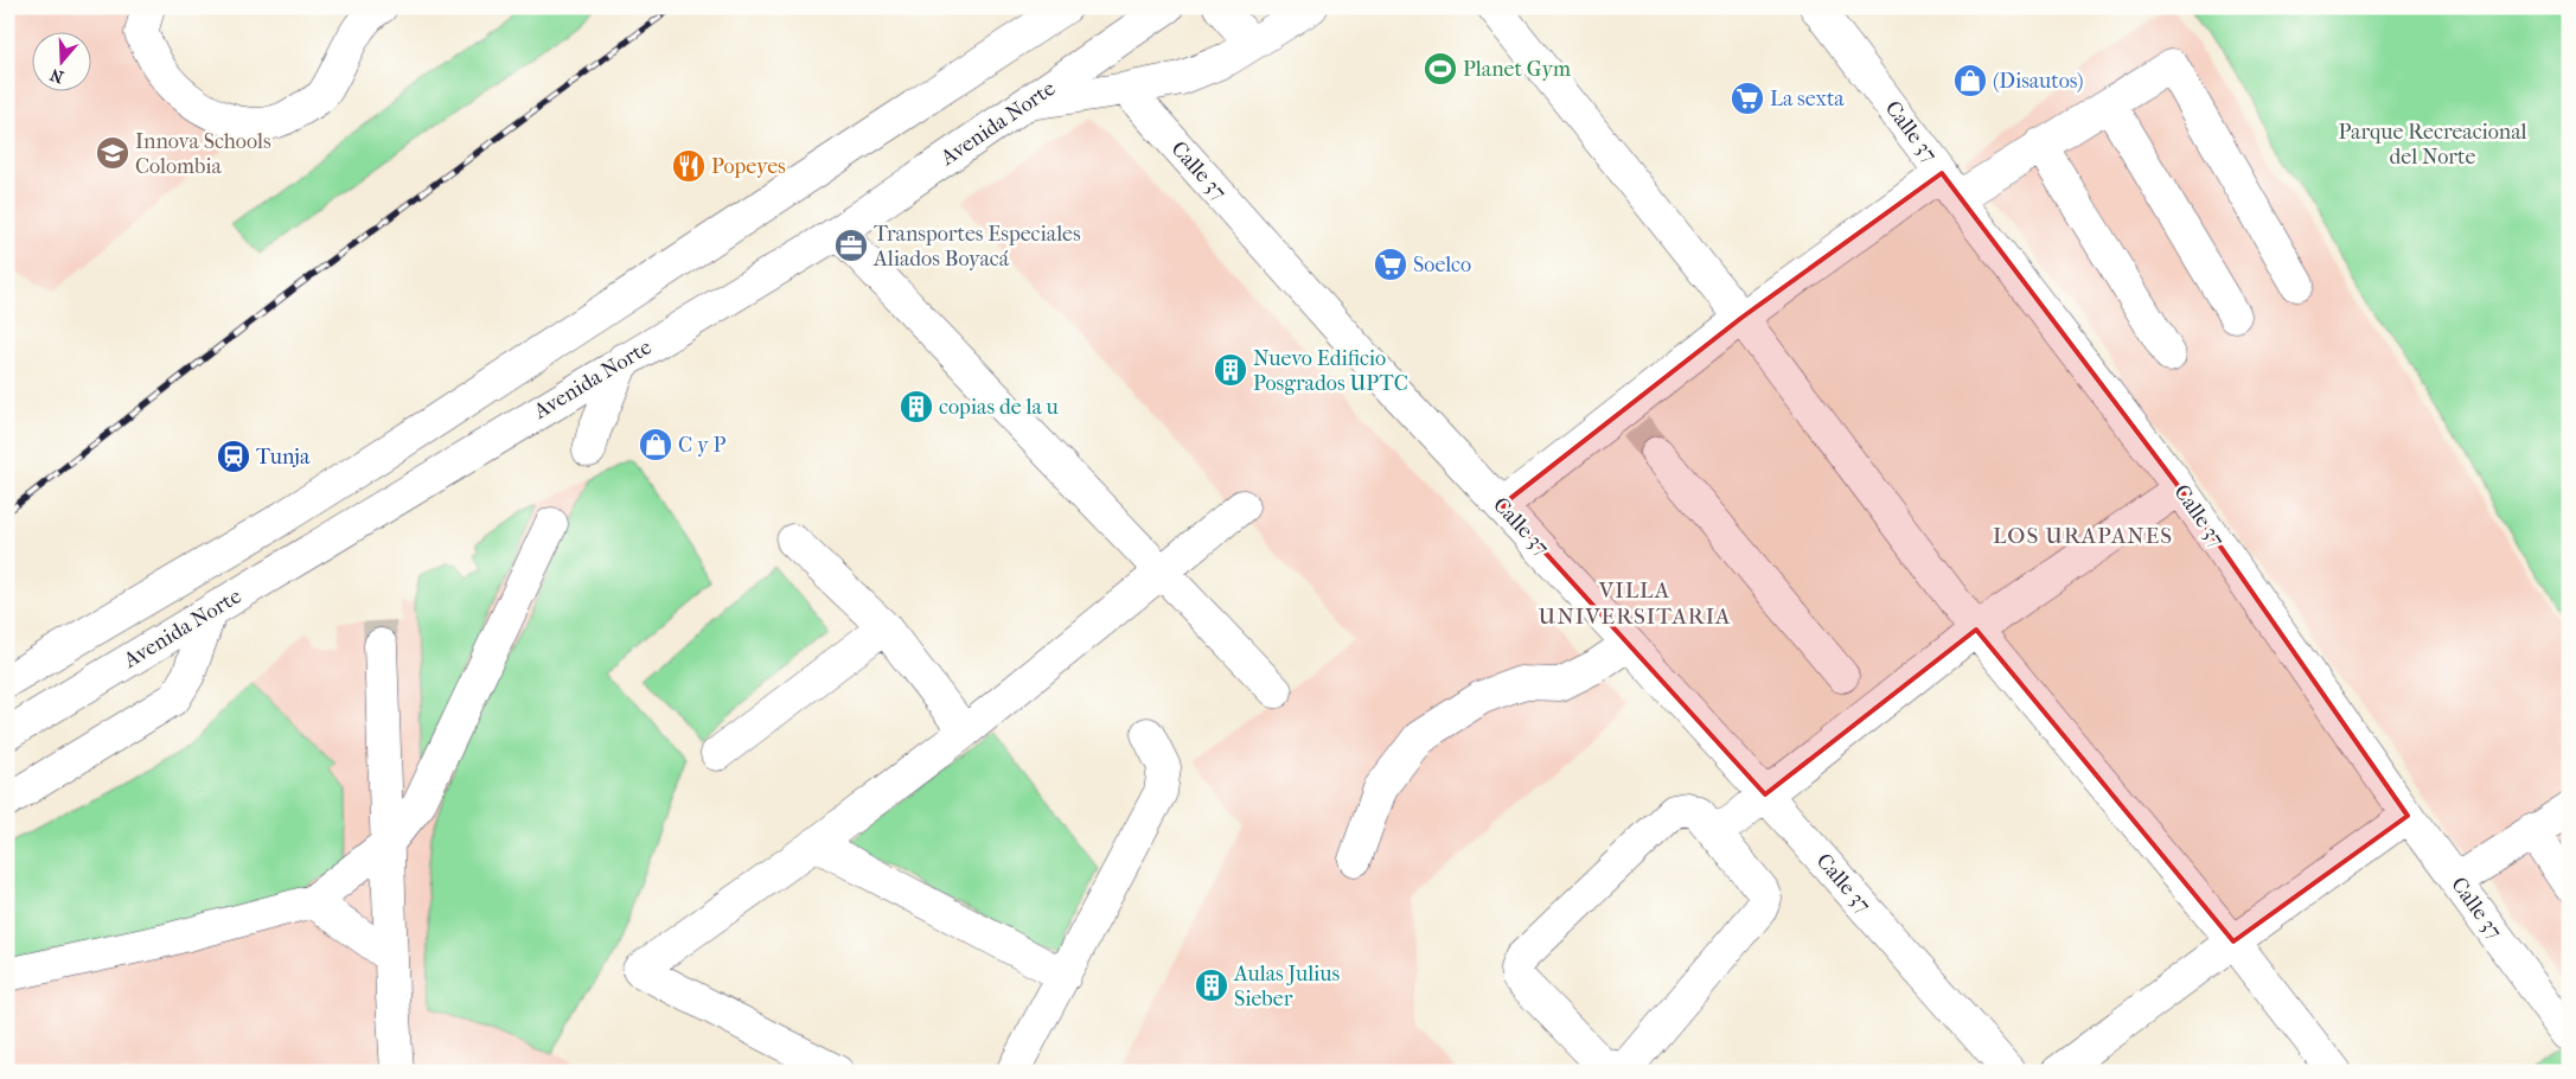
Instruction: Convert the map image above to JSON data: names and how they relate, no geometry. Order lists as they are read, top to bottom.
{
  "streets": {
    "street": ["Avenida Norte", "Calle 37"]
  },
  "districts": ["LOS URAPANES", "VILLA UNIVERSITARIA"],
  "parks": ["Parque Recreacional del Norte"],
  "places": {
    "sports": ["Planet Gym"],
    "shop": ["(Disautos)", "C y P"],
    "supermarket": ["La sexta", "Soelco"],
    "school or university": ["Innova Schools Colombia"],
    "restaurant": ["Popeyes"],
    "office": ["Transportes Especiales Aliados Boyacá"],
    "building": ["Nuevo Edificio Posgrados UPTC", "copias de la u", "Aulas Julius Sieber"],
    "station": ["Tunja"]
  },
  "north": "bottom"
}
